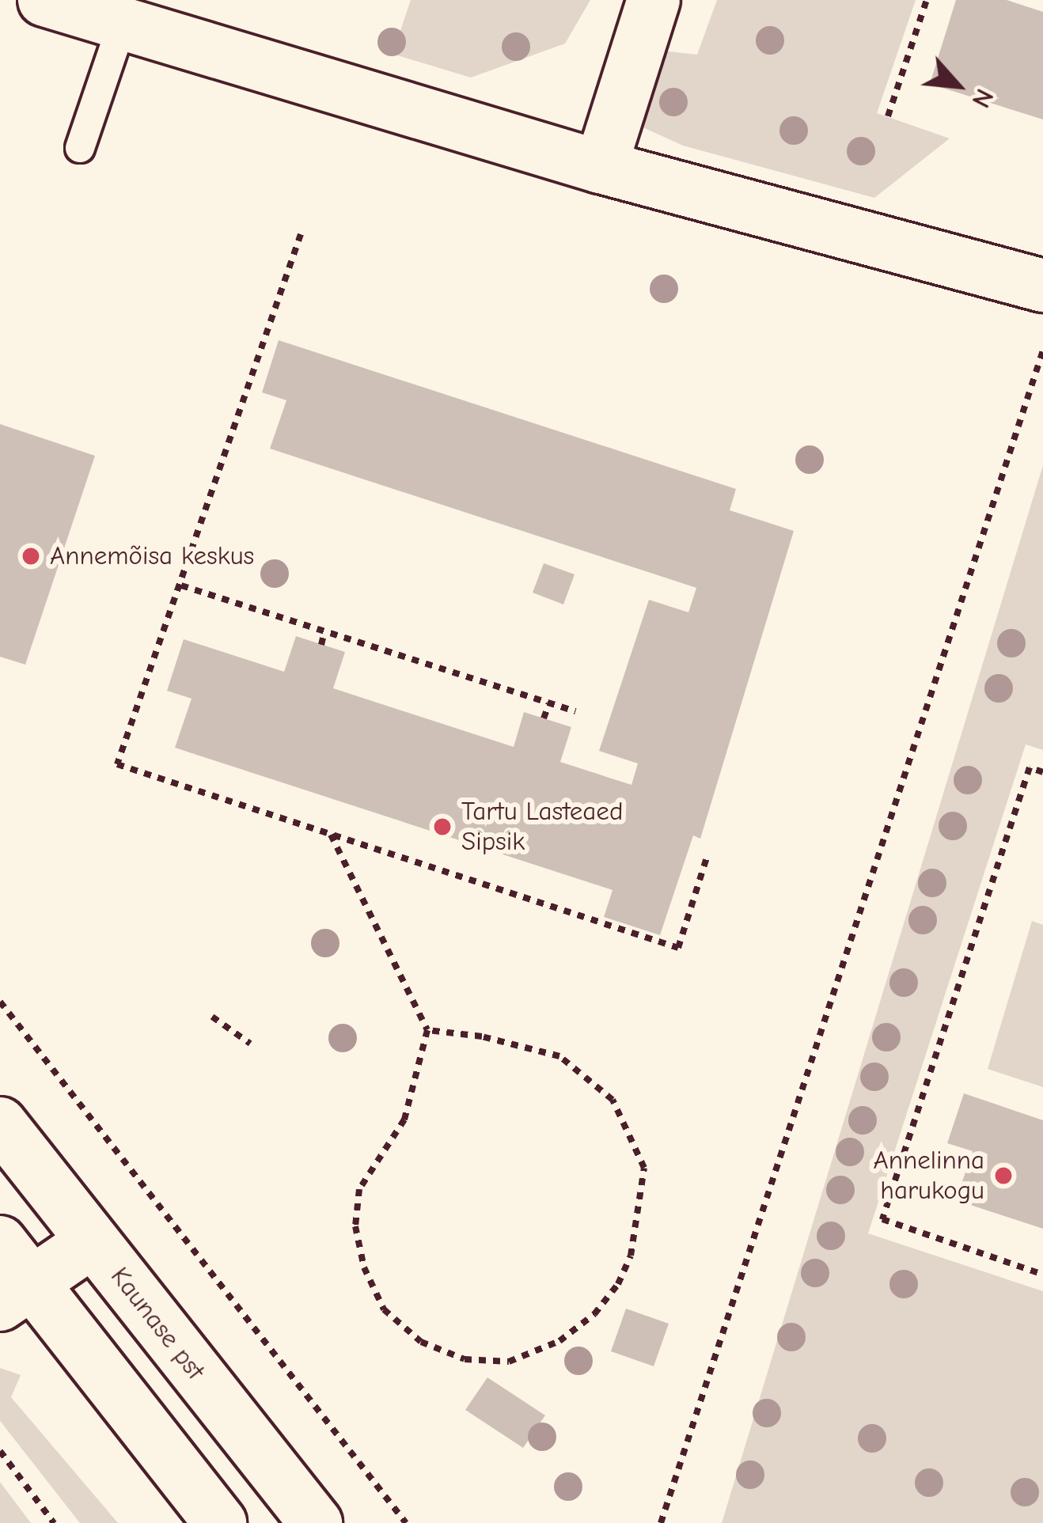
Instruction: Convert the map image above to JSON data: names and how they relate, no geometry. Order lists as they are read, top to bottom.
{
  "streets": {
    "street": ["Kaunase pst"]
  },
  "places": ["Annemõisa keskus", "Tartu Lasteaed Sipsik", "Annelinna harukogu"],
  "north": "bottom right"
}
